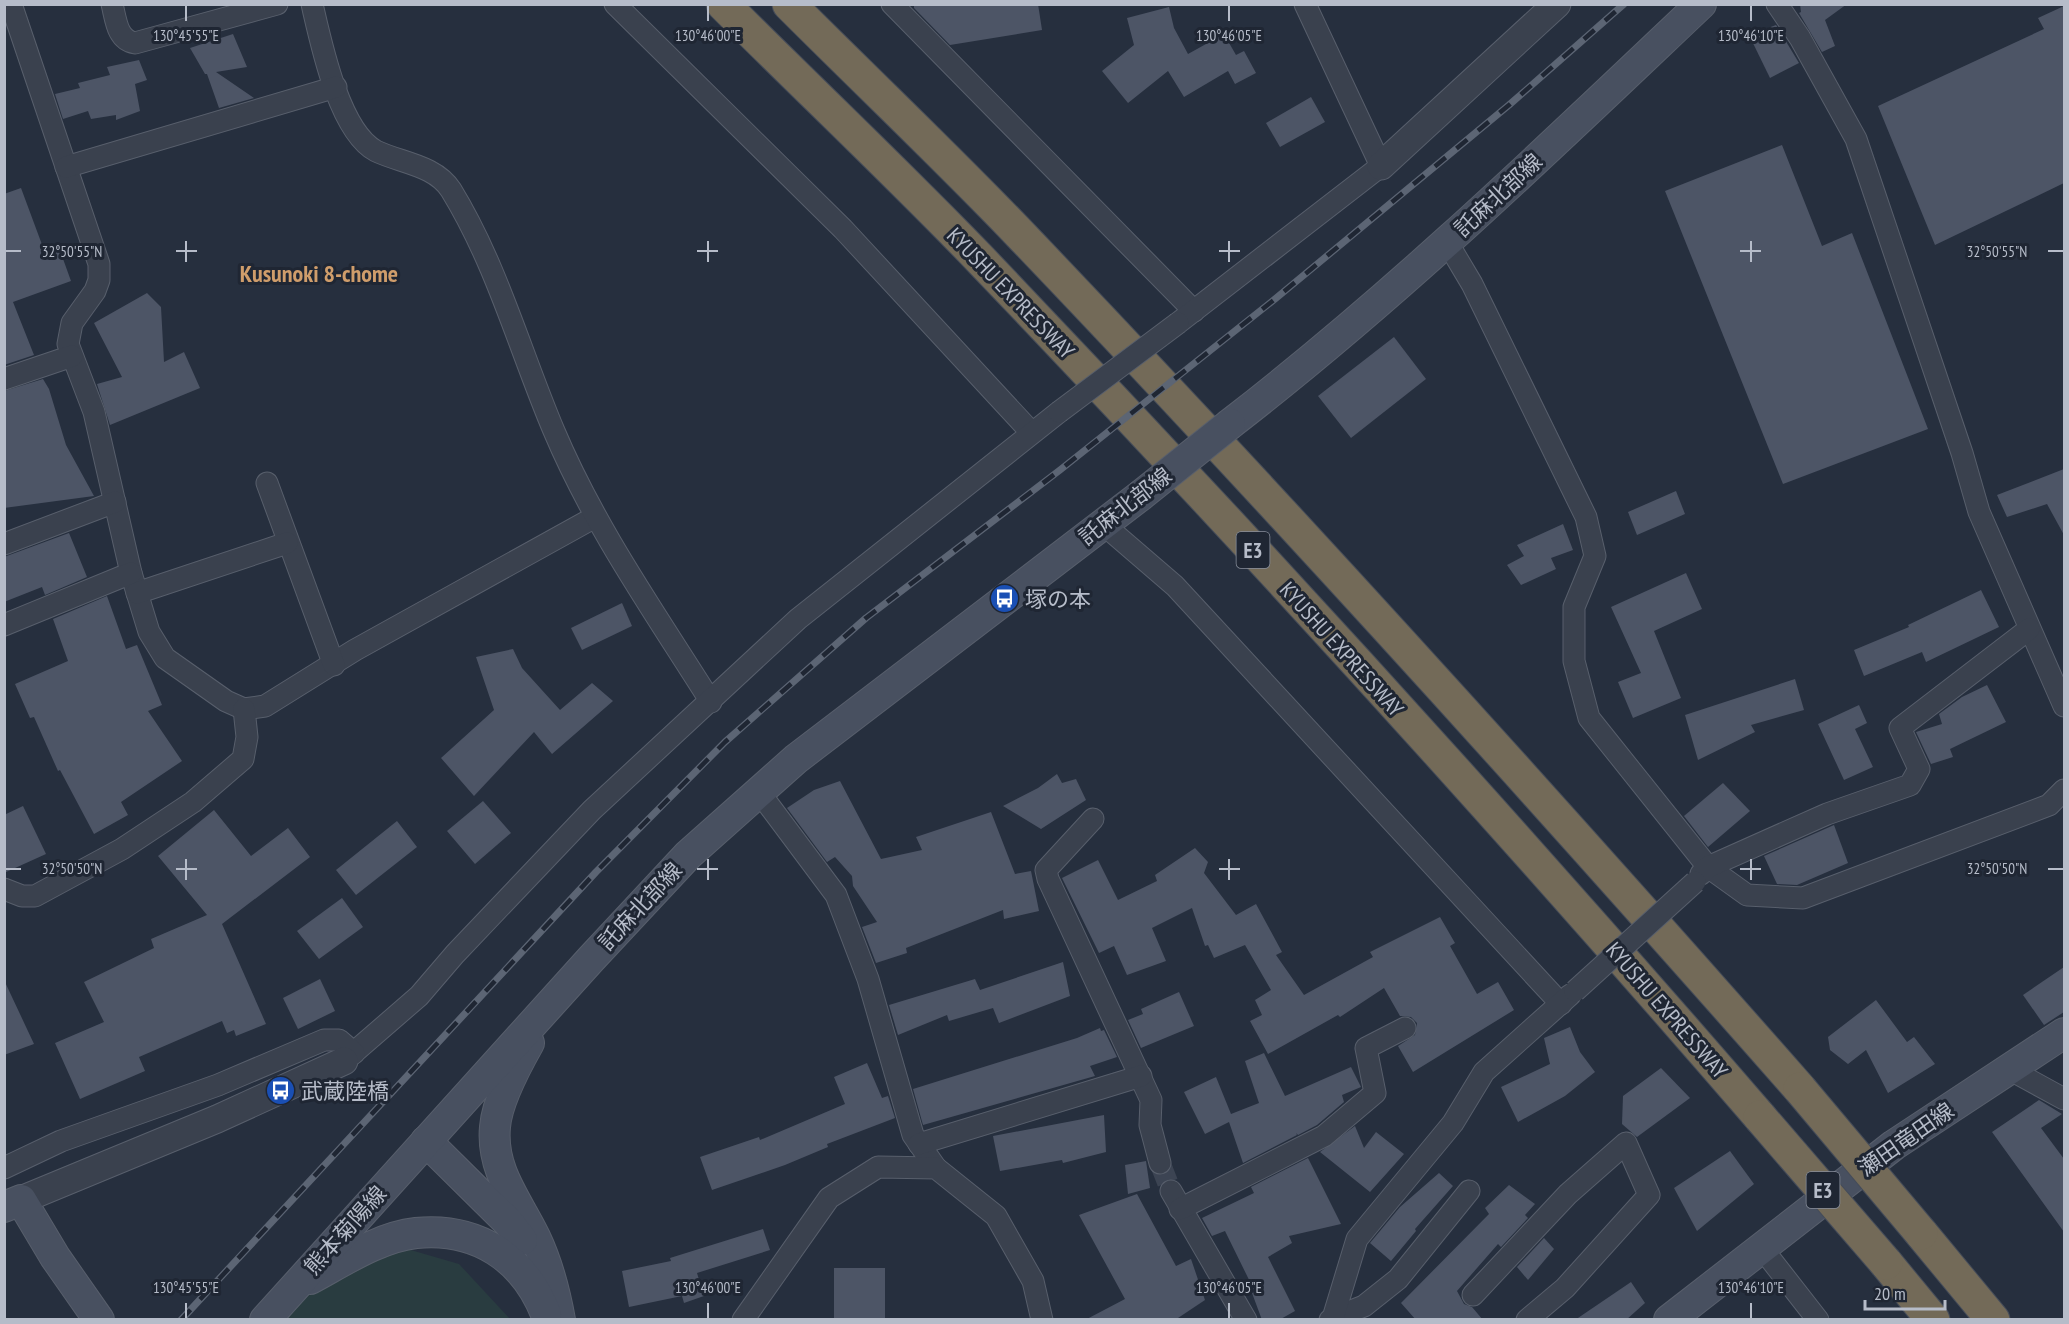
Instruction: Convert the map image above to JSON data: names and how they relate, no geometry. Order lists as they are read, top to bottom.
{
  "streets": {
    "highway": ["KYUSHU EXPRESSWAY", "E3"],
    "main road": ["託麻北部線", "瀬田竜田線", "熊本菊陽線"]
  },
  "crossings": [
    ["託麻北部線", "熊本菊陽線"]
  ],
  "districts": ["Kusunoki 8-chome"],
  "places": {
    "bus stop": ["塚の本", "武蔵陸橋"]
  },
  "scale_bar": "20 m",
  "coordinates": [
    "130°45'55\"E",
    "130°46'00\"E",
    "130°46'05\"E",
    "130°46'10\"E",
    "32°50'55\"N",
    "32°50'50\"N"
  ]
}
